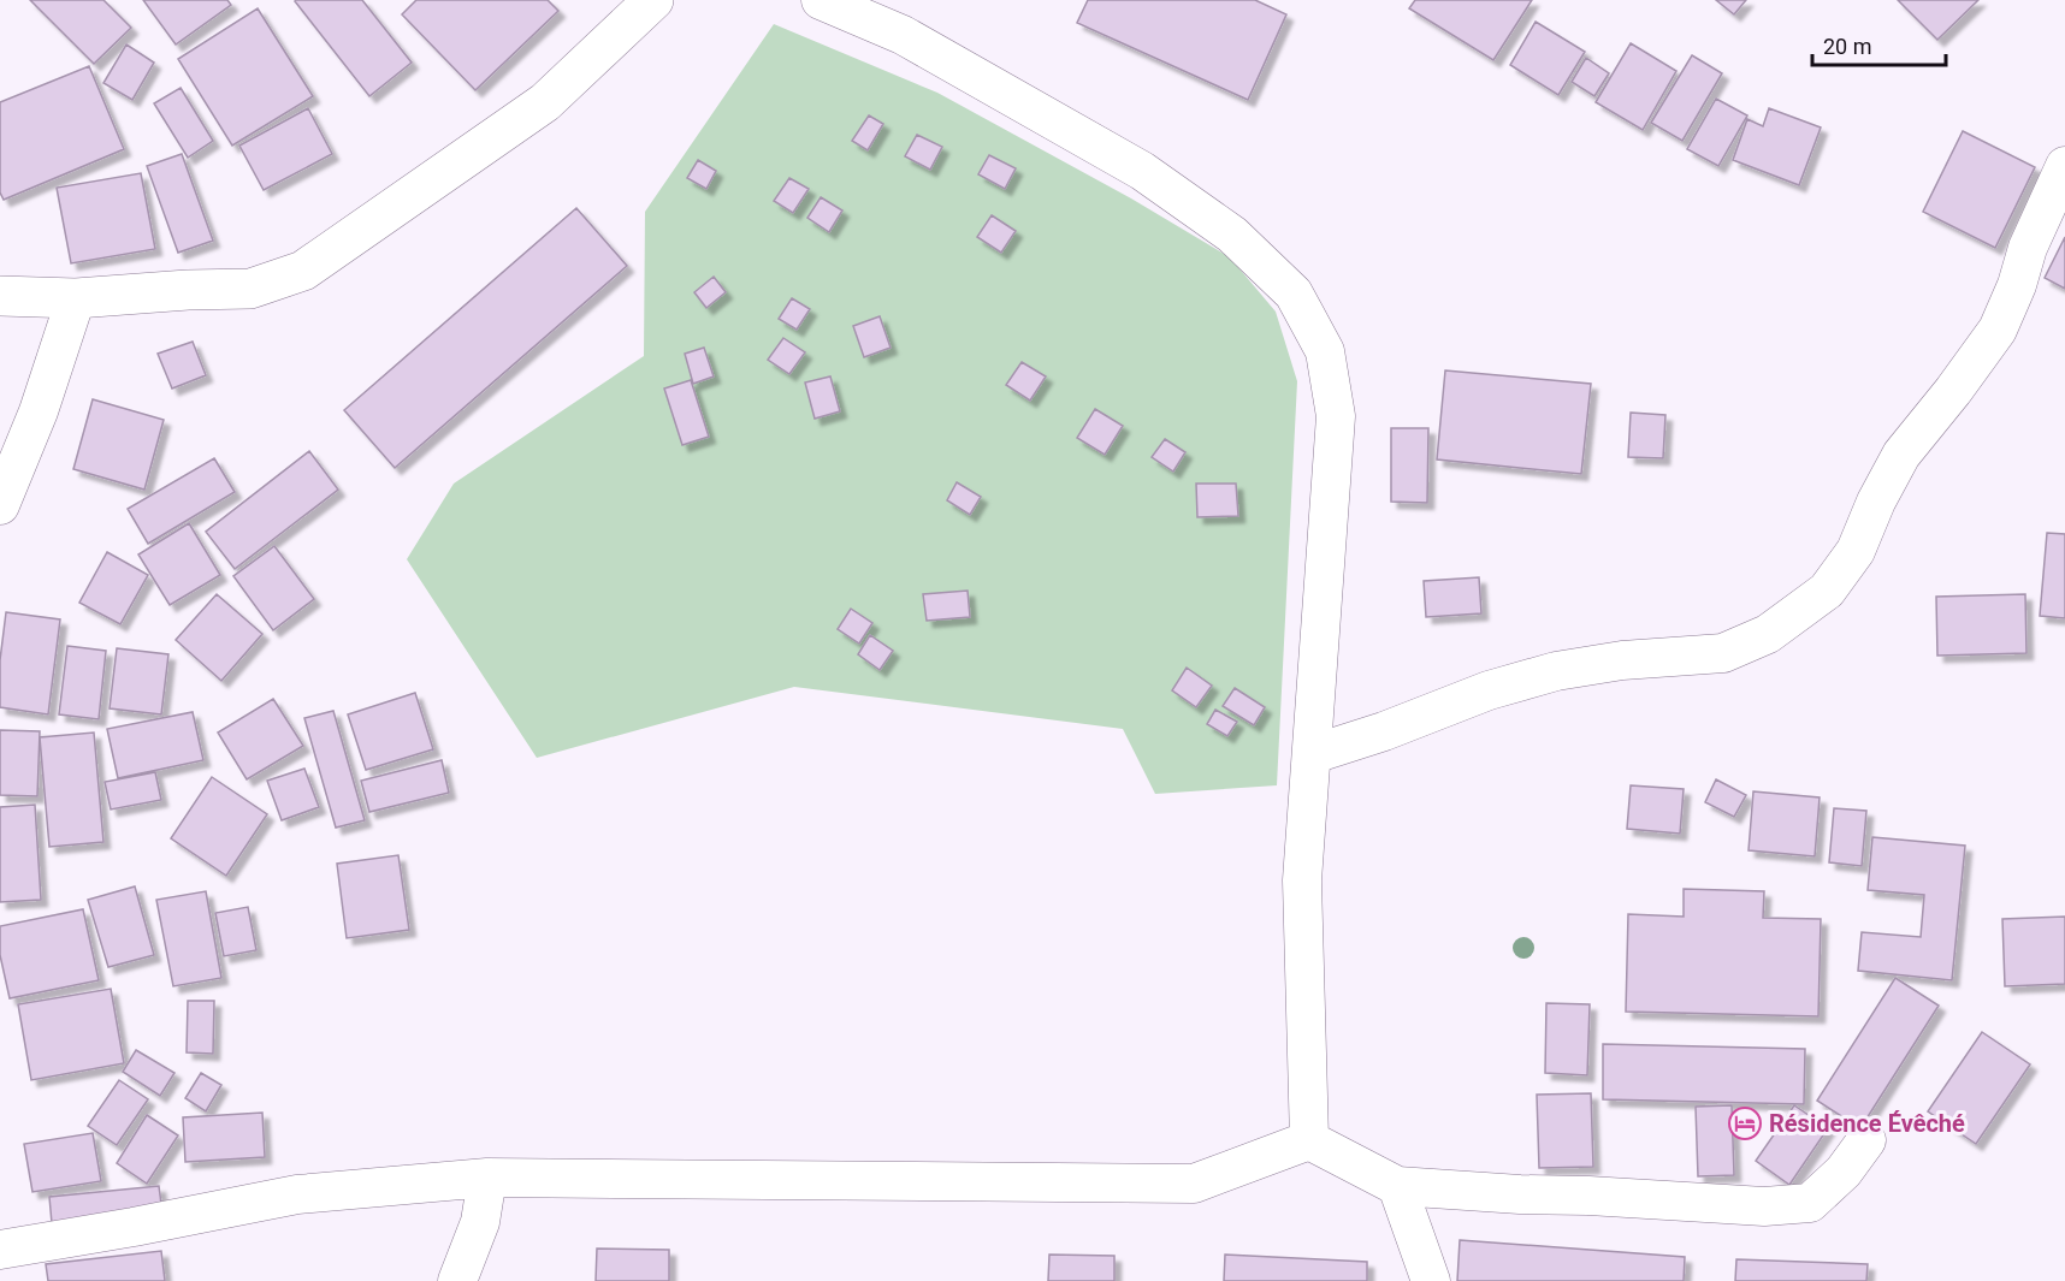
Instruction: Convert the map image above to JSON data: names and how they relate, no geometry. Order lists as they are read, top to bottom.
{
  "places": {
    "hotel": ["Résidence Évêché"]
  },
  "scale_bar": "20 m"
}
